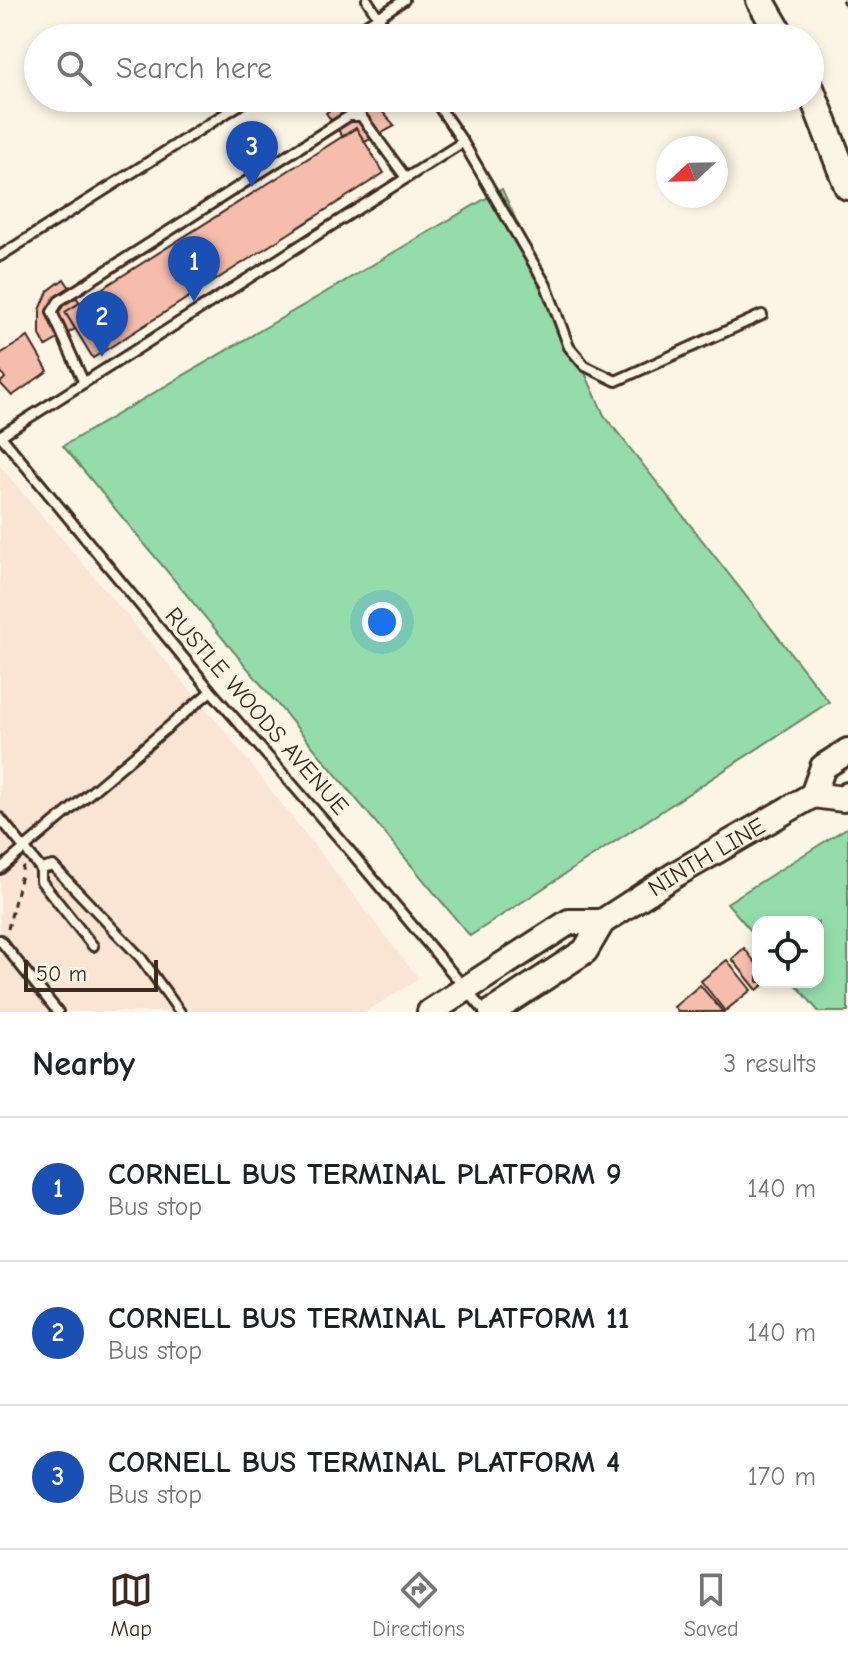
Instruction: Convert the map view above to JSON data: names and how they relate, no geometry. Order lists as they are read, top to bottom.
{
  "streets": {
    "main road": ["NINTH LINE"],
    "lane": ["RUSTLE WOODS AVENUE"]
  },
  "crossings": [
    ["RUSTLE WOODS AVENUE", "NINTH LINE"]
  ],
  "scale_bar": "50 m",
  "north": "left",
  "page": {
    "search": "Search here",
    "pins": ["3", "1", "2"],
    "scale": "50 m",
    "heading": ["Nearby", "3 results"],
    "list": [
      {
        "mark": "1",
        "name": "CORNELL BUS TERMINAL PLATFORM 9",
        "note": "Bus stop",
        "value": "140 m"
      },
      {
        "mark": "2",
        "name": "CORNELL BUS TERMINAL PLATFORM 11",
        "note": "Bus stop",
        "value": "140 m"
      },
      {
        "mark": "3",
        "name": "CORNELL BUS TERMINAL PLATFORM 4",
        "note": "Bus stop",
        "value": "170 m"
      }
    ],
    "nav": ["Map", "Directions", "Saved"]
  }
}
